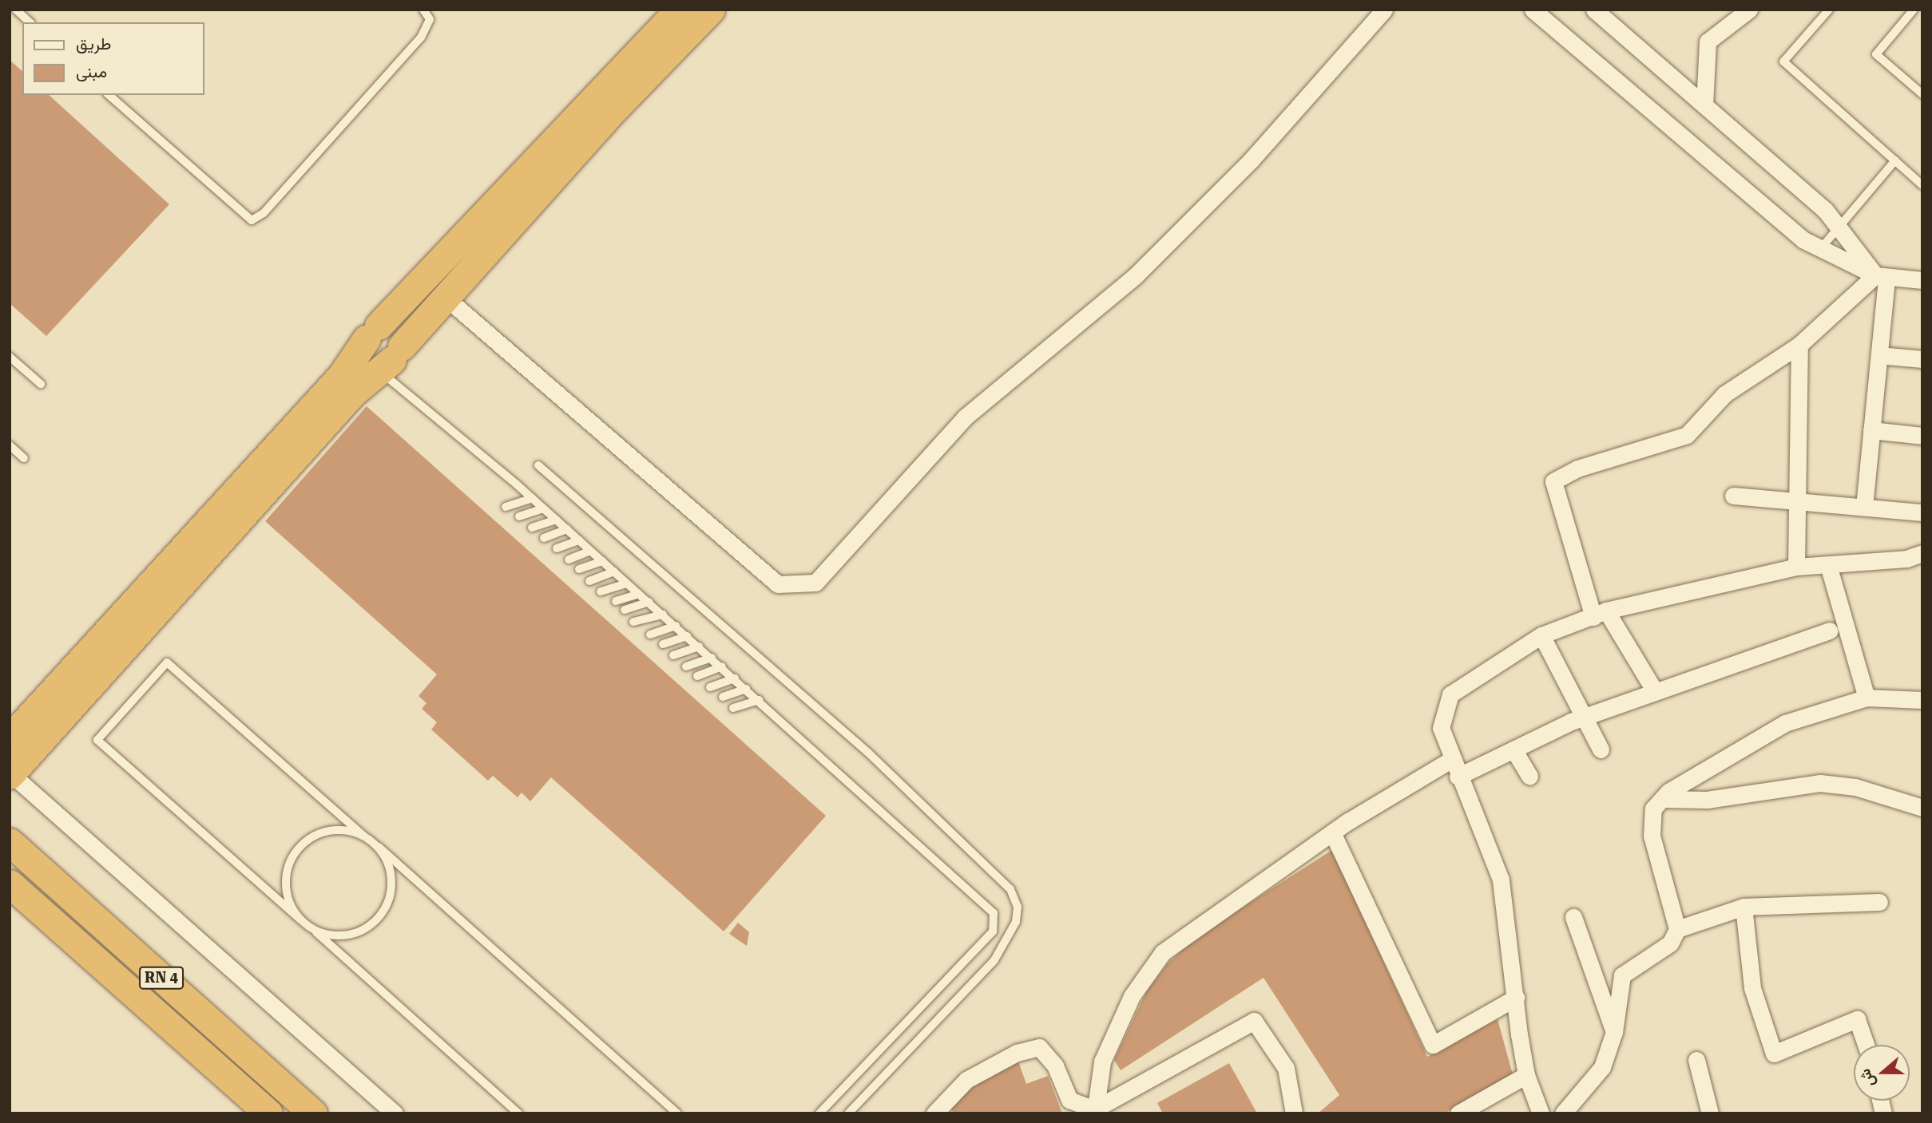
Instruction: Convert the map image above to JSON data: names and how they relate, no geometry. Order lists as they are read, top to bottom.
{
  "streets": {
    "highway": ["RN 4"]
  },
  "legend": ["طريق", "مبنى"],
  "north": "left"
}
